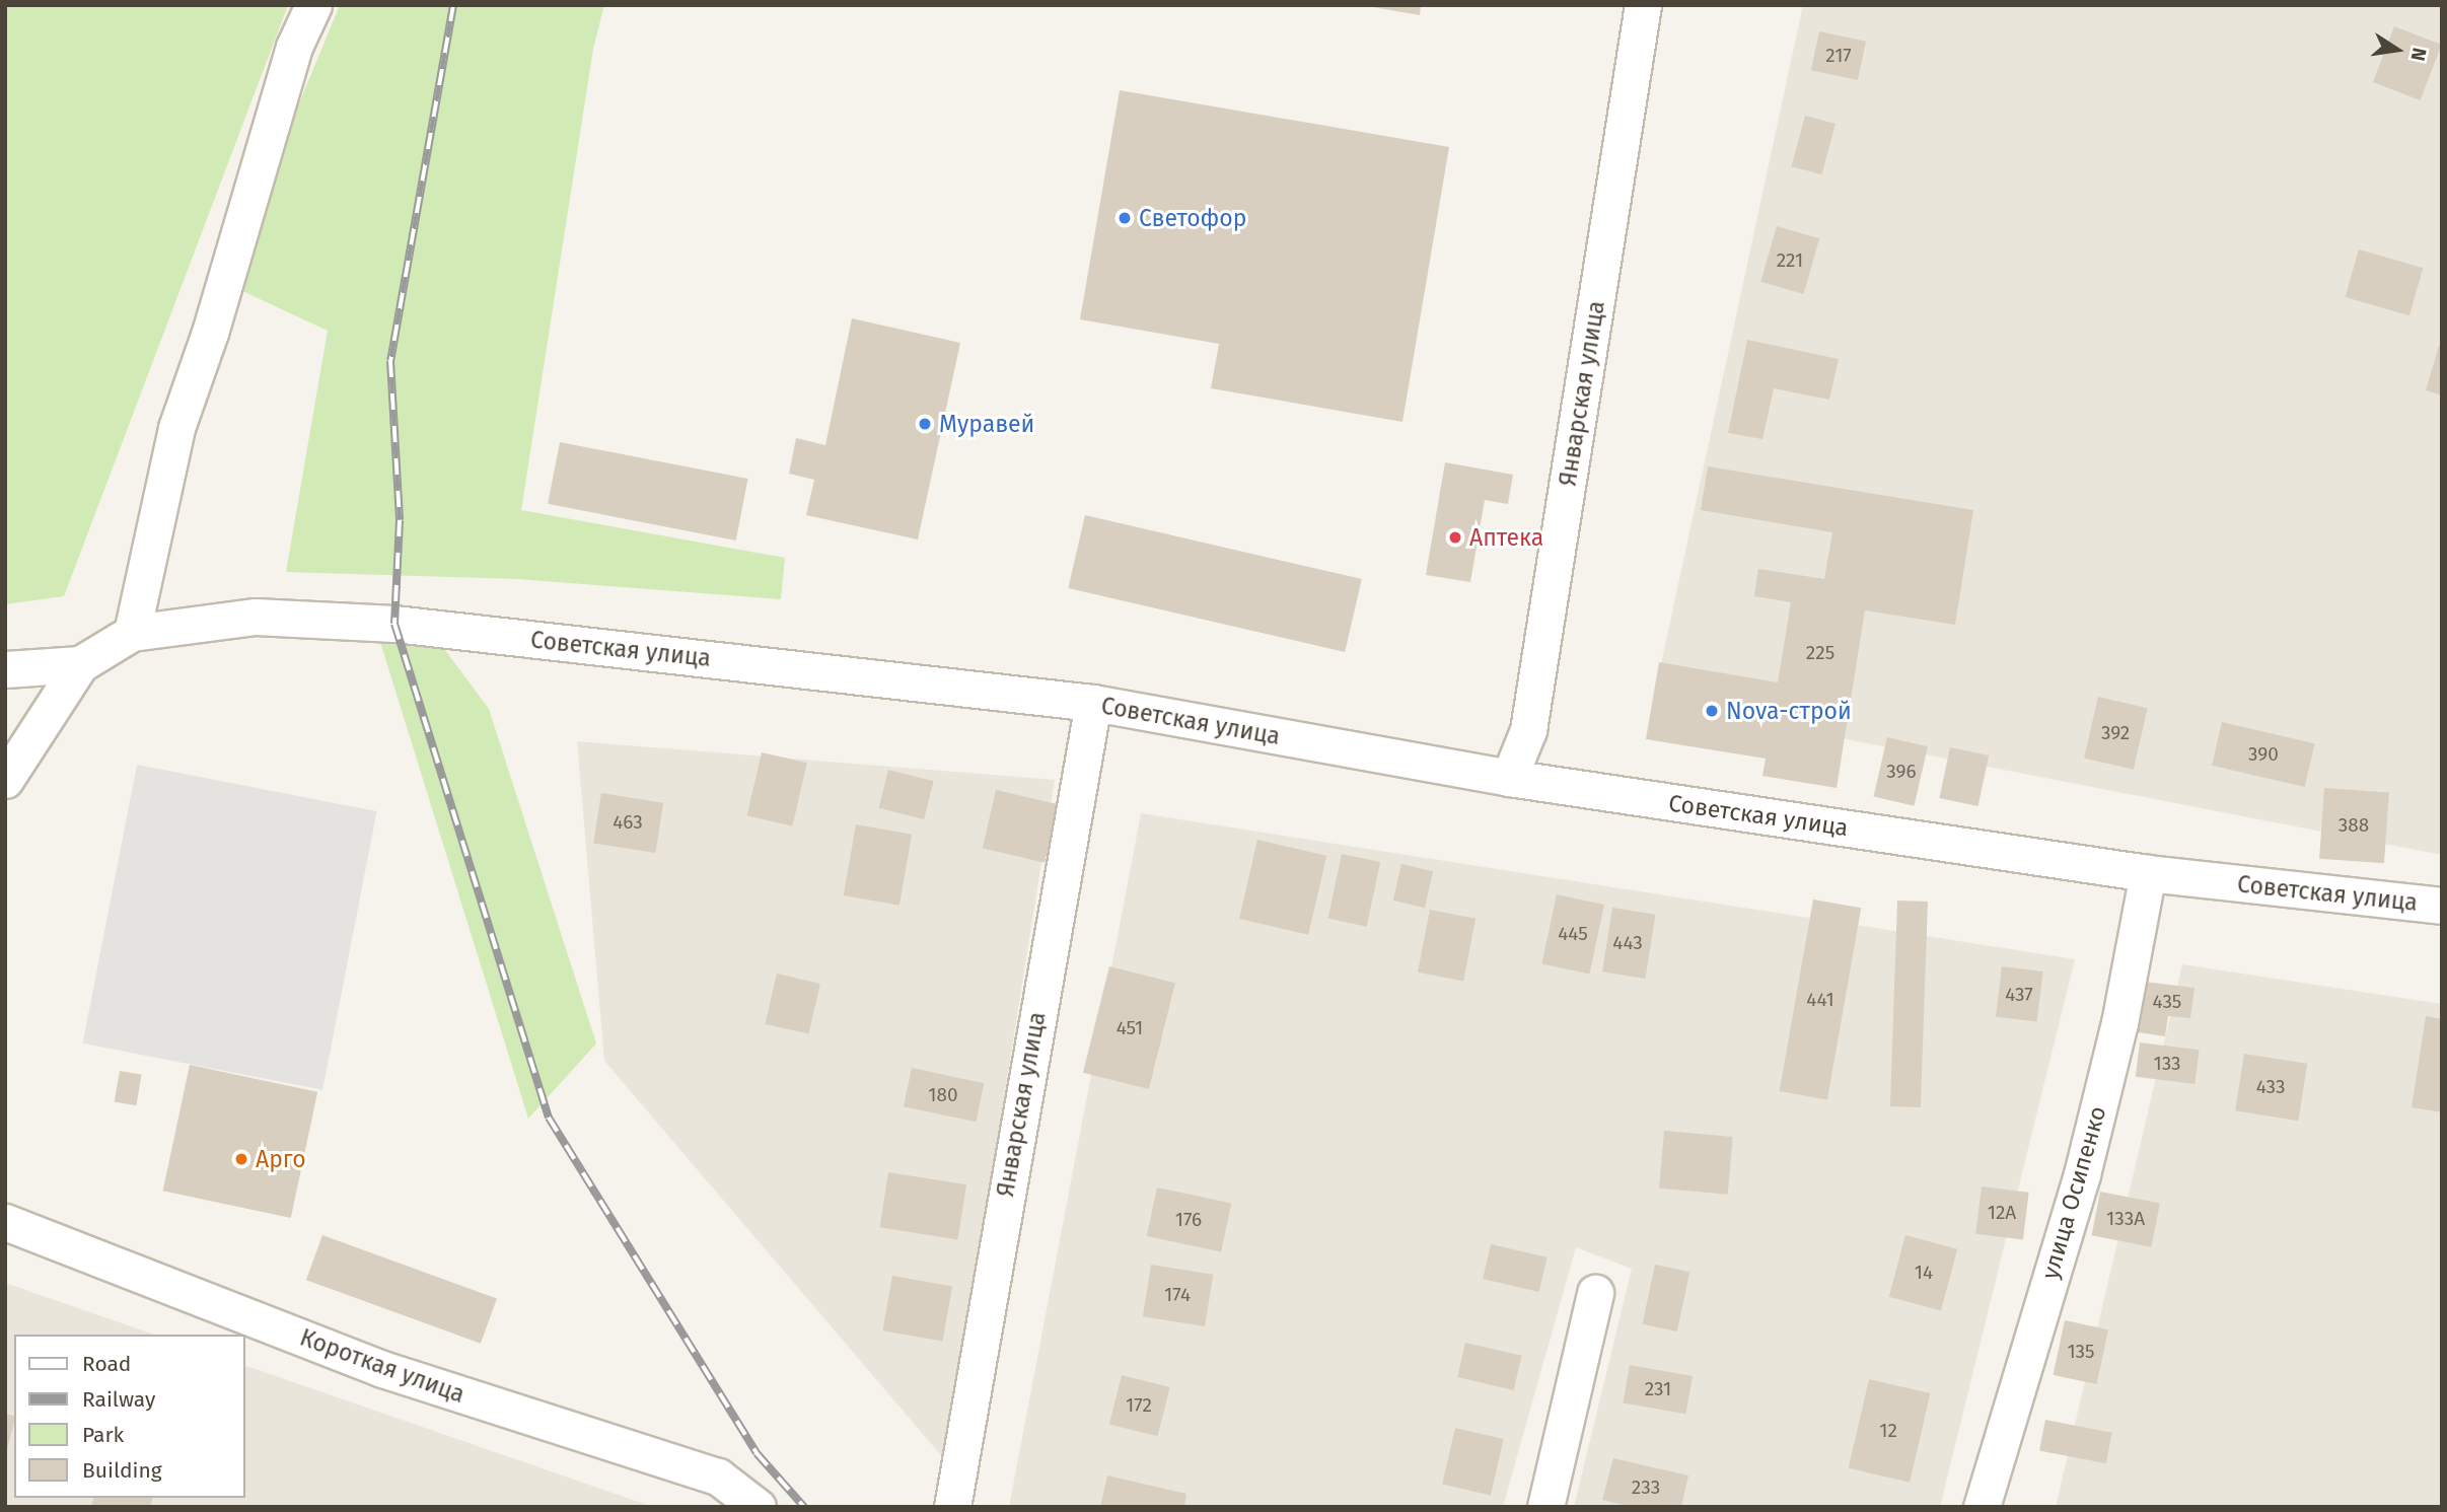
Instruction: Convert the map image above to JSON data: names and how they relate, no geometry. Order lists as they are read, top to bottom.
{
  "streets": {
    "street": [
      "Январская улица",
      "Советская улица",
      "улица Осипенко",
      "Короткая улица"
    ]
  },
  "crossings": [
    ["Январская улица", "Советская улица"],
    ["Советская улица", "улица Осипенко"]
  ],
  "places": [
    "Светофор",
    "Муравей",
    "Аптека",
    "Nova-строй",
    "Арго"
  ],
  "house_numbers": [
    "217",
    "221",
    "225",
    "392",
    "390",
    "396",
    "463",
    "388",
    "445",
    "443",
    "437",
    "441",
    "435",
    "451",
    "133",
    "433",
    "180",
    "12А",
    "133А",
    "176",
    "14",
    "174",
    "135",
    "231",
    "172",
    "12",
    "233"
  ],
  "legend": [
    "Road",
    "Railway",
    "Park",
    "Building"
  ],
  "north": "right"
}
